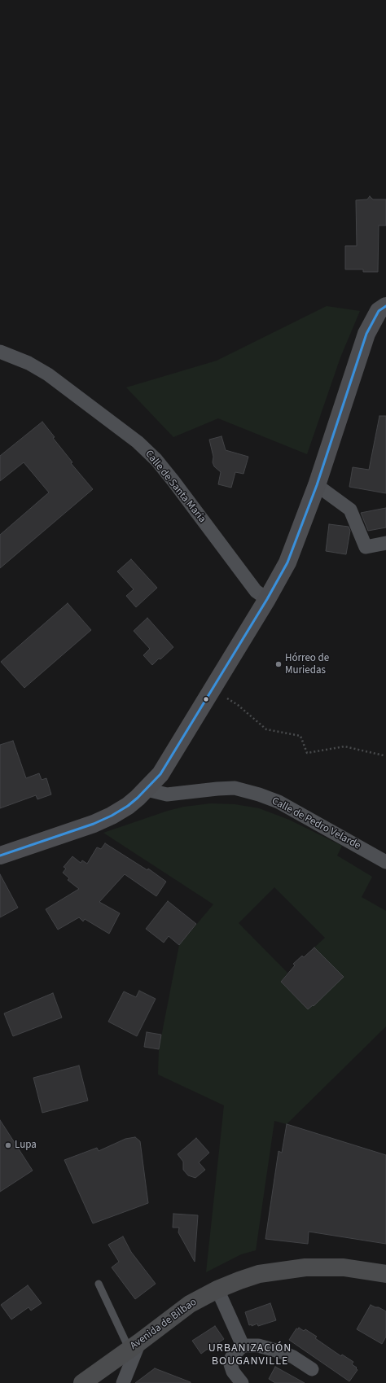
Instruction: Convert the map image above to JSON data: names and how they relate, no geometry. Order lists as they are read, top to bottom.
{
  "streets": {
    "main road": ["Avenida de Bilbao"],
    "street": ["Calle de Santa María", "Calle de Pedro Velarde"]
  },
  "districts": ["URBANIZACIÓN BOUGANVILLE"],
  "places": ["Hórreo de Muriedas", "Lupa"]
}
